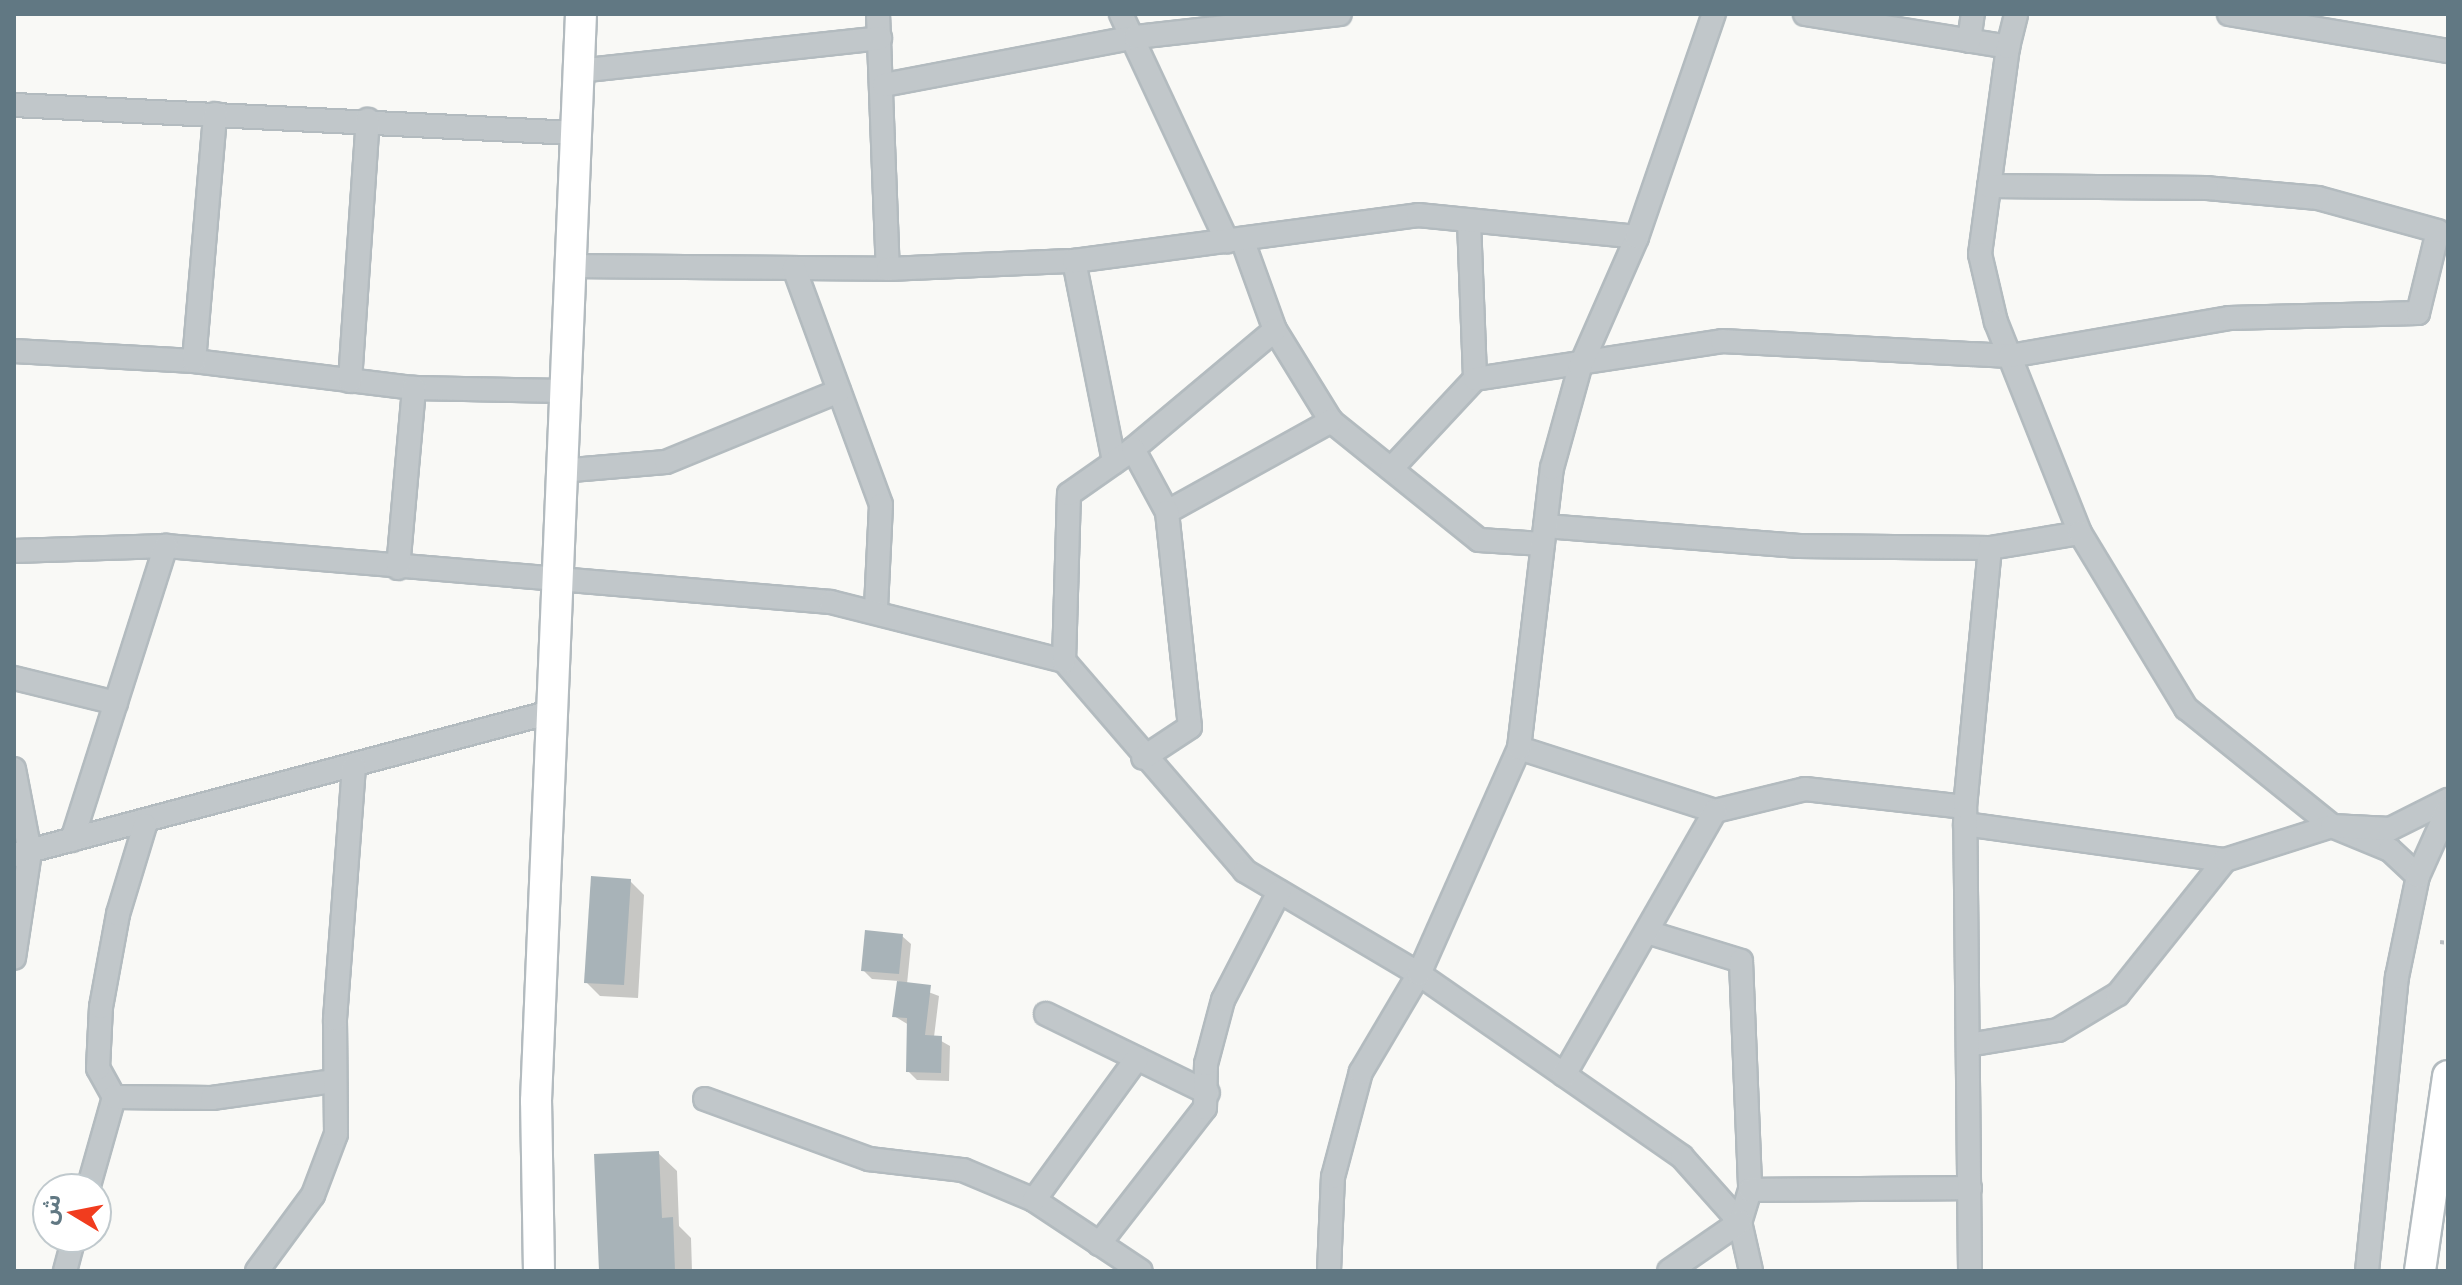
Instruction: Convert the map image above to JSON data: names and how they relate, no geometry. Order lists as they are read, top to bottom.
{
  "north": "left"
}
